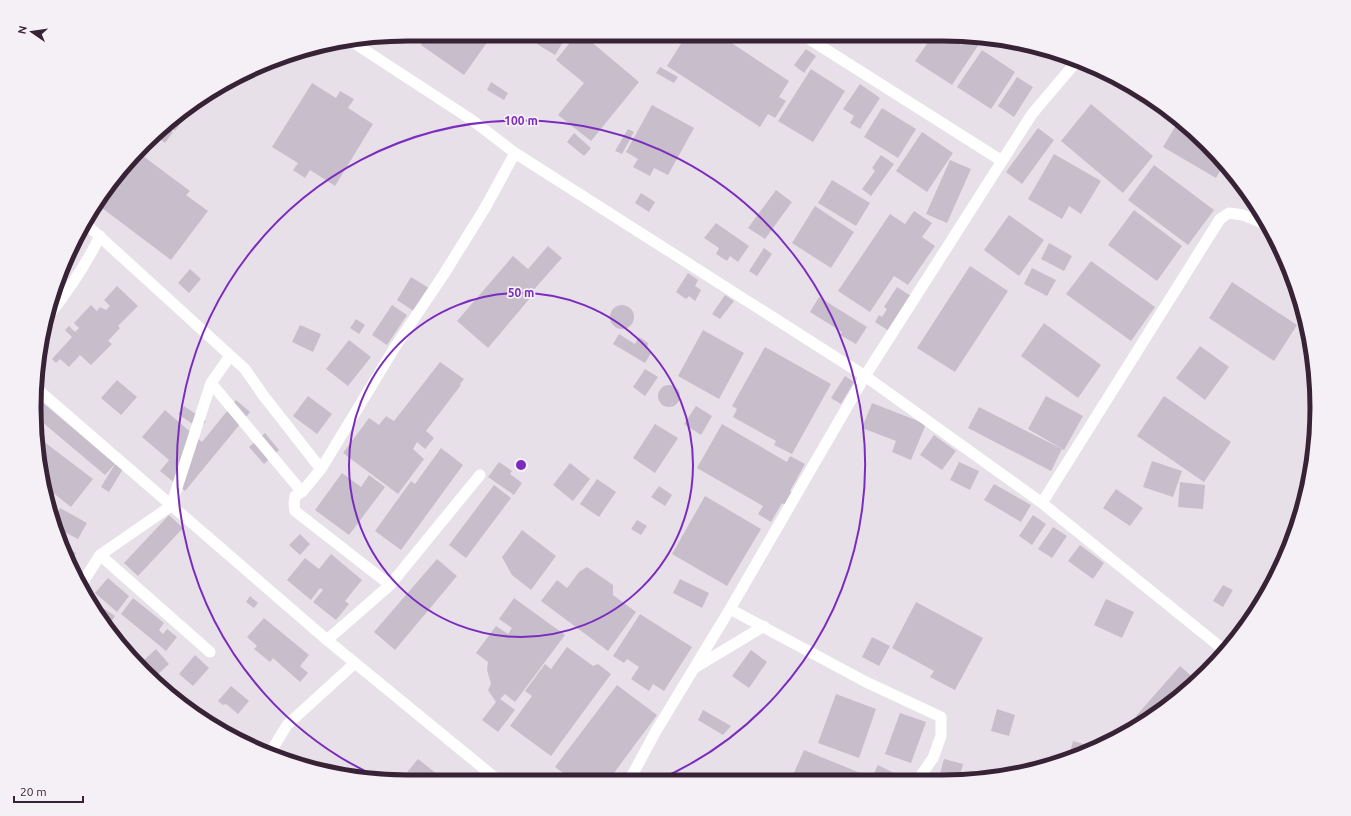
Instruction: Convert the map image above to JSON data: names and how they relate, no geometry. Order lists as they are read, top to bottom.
{
  "scale_bar": "20 m",
  "north": "left",
  "rings": ["100 m", "50 m"]
}
